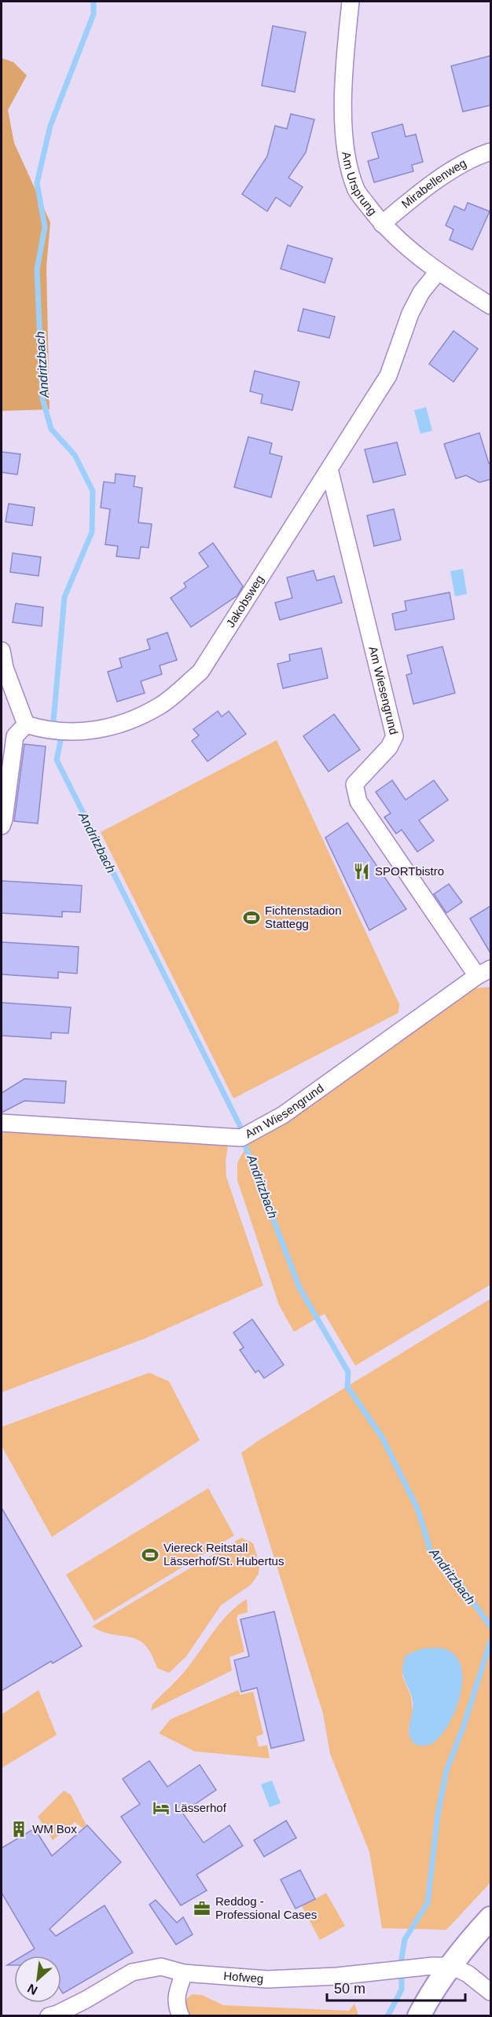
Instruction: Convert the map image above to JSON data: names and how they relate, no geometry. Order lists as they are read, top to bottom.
{
  "streets": {
    "street": [
      "Am Ursprung",
      "Mirabellenweg",
      "Jakobsweg",
      "Am Wiesengrund",
      "Hofweg"
    ]
  },
  "crossings": [
    ["Am Ursprung", "Mirabellenweg"],
    ["Am Ursprung", "Jakobsweg"],
    ["Jakobsweg", "Am Wiesengrund"]
  ],
  "water": ["Andritzbach"],
  "places": {
    "restaurant": ["SPORTbistro"],
    "sports": ["Fichtenstadion Stattegg", "Viereck Reitstall Lässerhof/St. Hubertus"],
    "hotel": ["Lässerhof"],
    "building": ["WM Box"],
    "office": ["Reddog - Professional Cases"]
  },
  "scale_bar": "50 m",
  "north": "bottom left"
}
